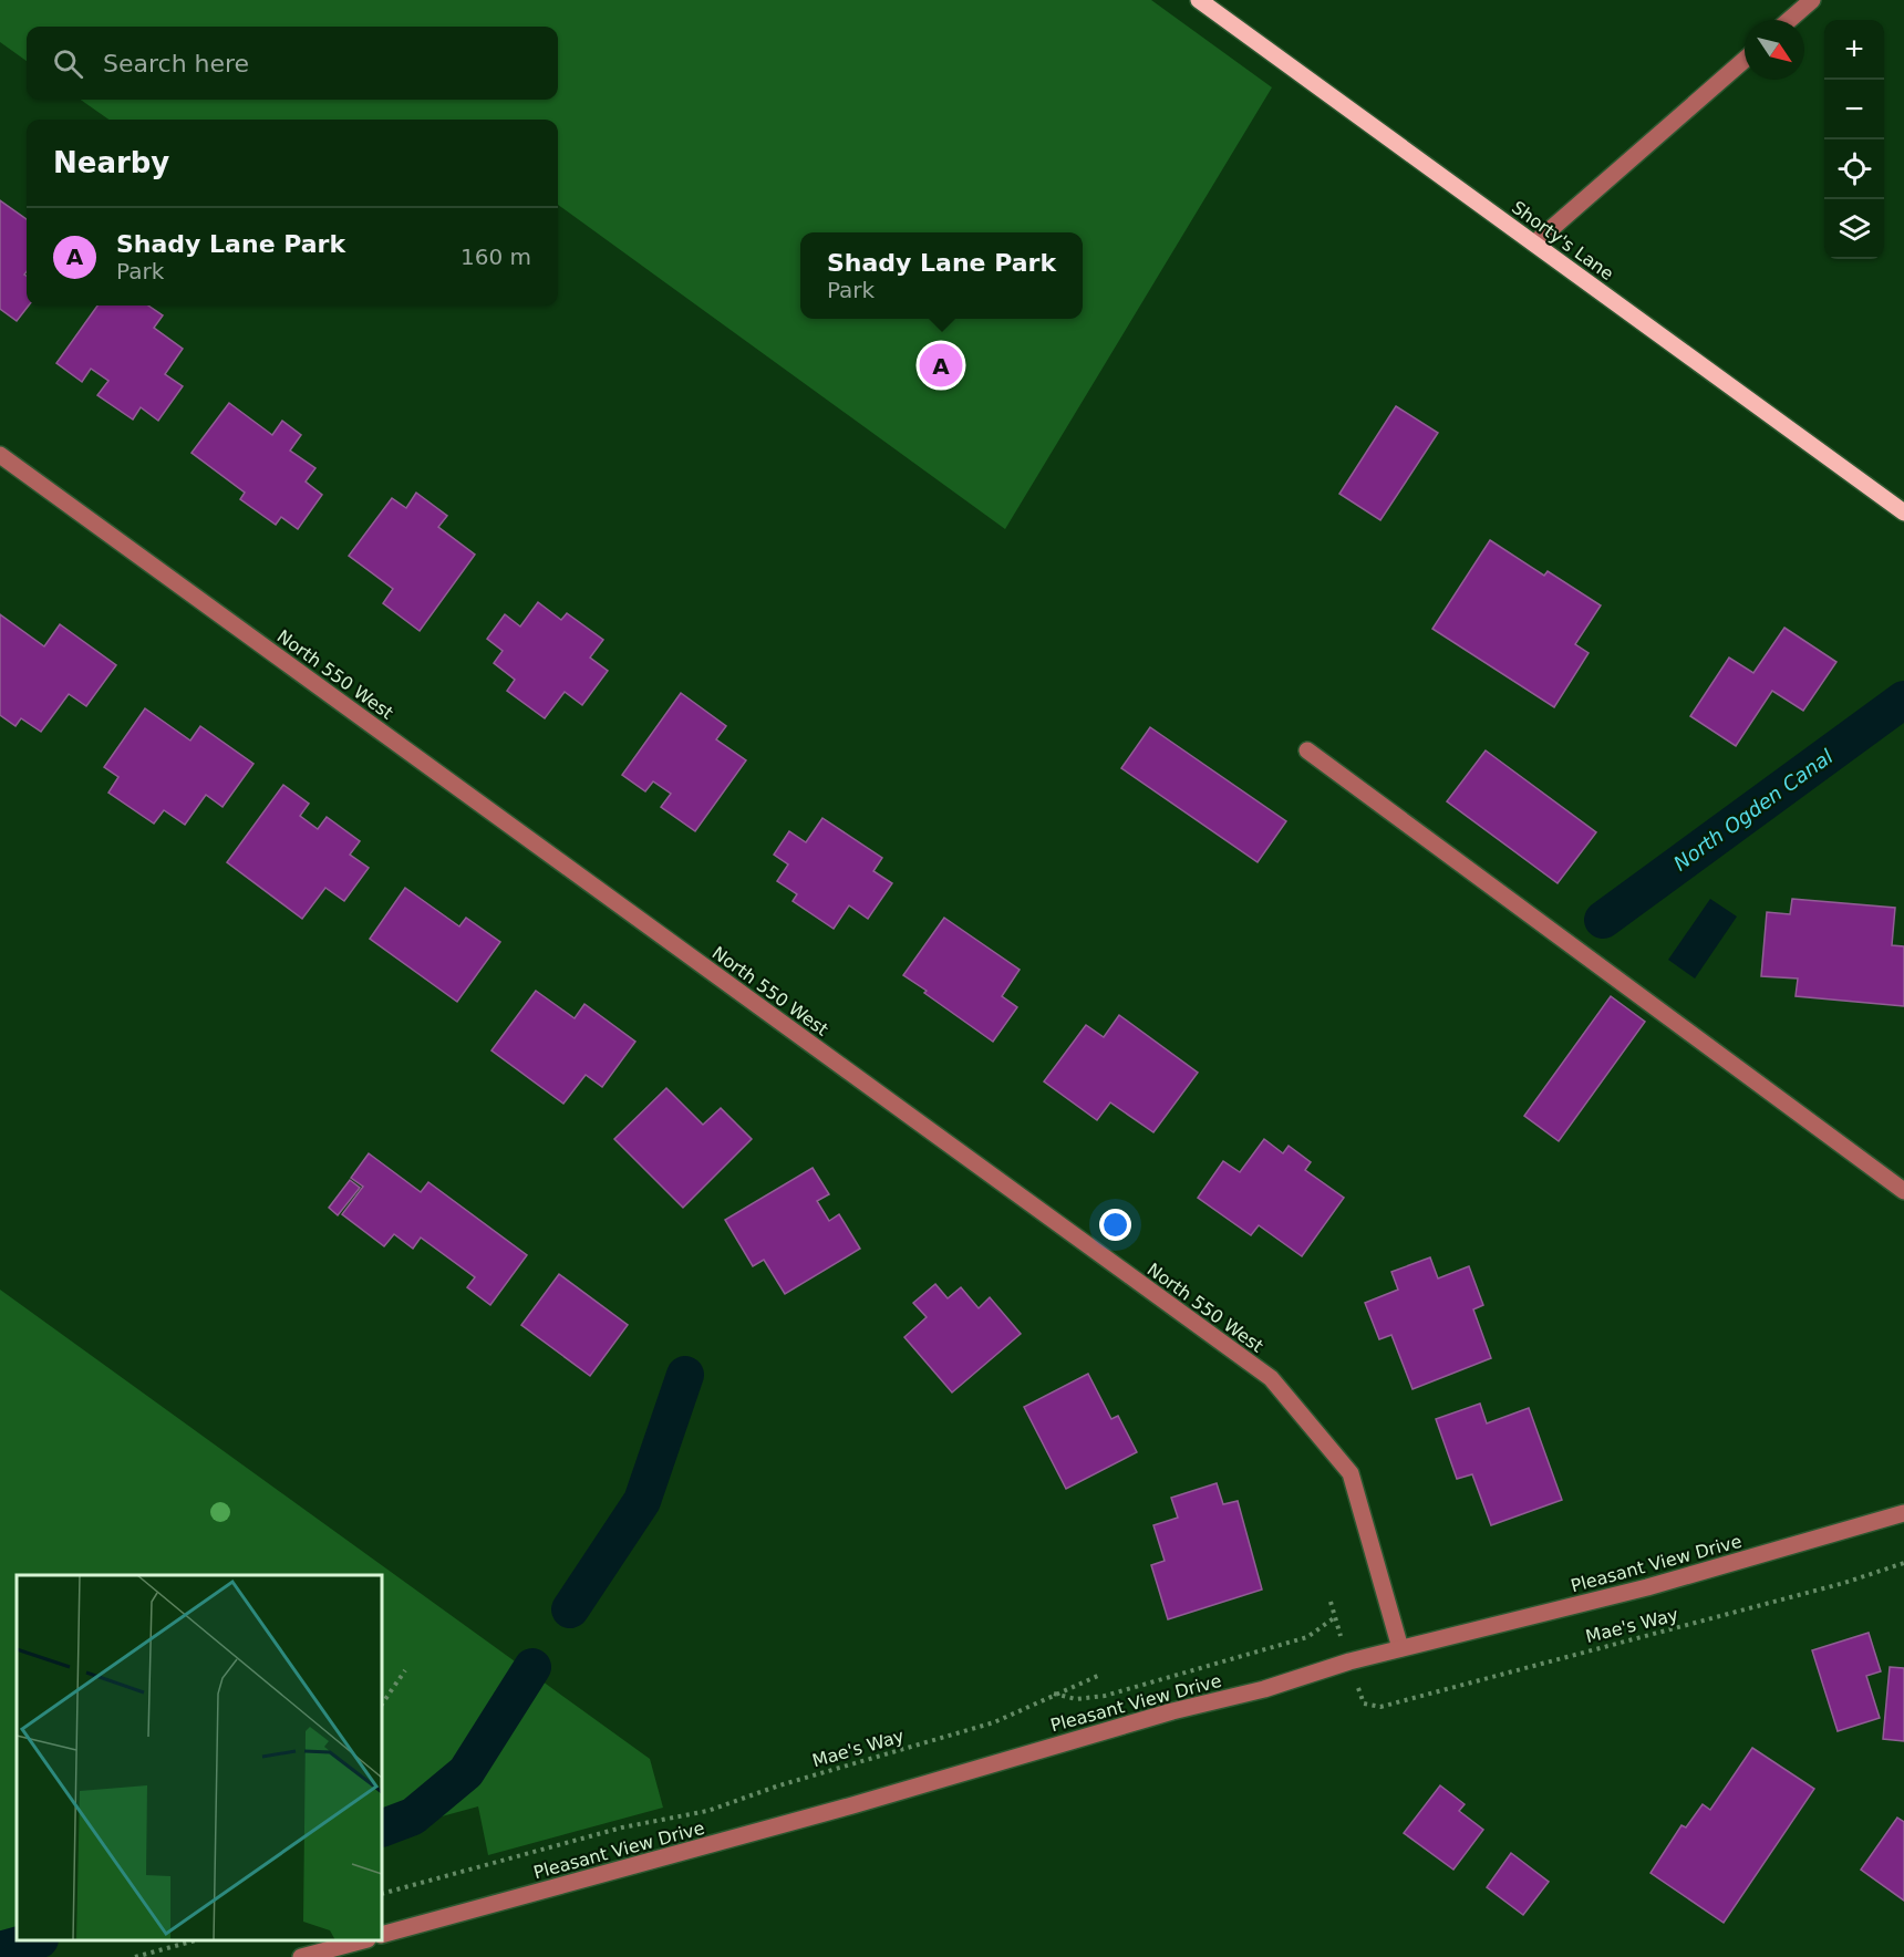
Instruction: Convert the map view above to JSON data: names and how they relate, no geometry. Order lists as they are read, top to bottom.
{
  "streets": {
    "main road": ["Shorty's Lane"],
    "street": ["North 550 West", "Pleasant View Drive"],
    "path": ["Mae's Way"]
  },
  "crossings": [
    ["North 550 West", "Pleasant View Drive"]
  ],
  "water": ["North Ogden Canal"],
  "north": "bottom right",
  "page": {
    "map_buttons": ["+", "−"],
    "search": "Search here",
    "heading": "Nearby",
    "list": [
      {
        "mark": "A",
        "name": "Shady Lane Park",
        "note": "Park",
        "value": "160 m"
      }
    ],
    "popup": ["Shady Lane Park", "Park"],
    "pins": "A"
  }
}
